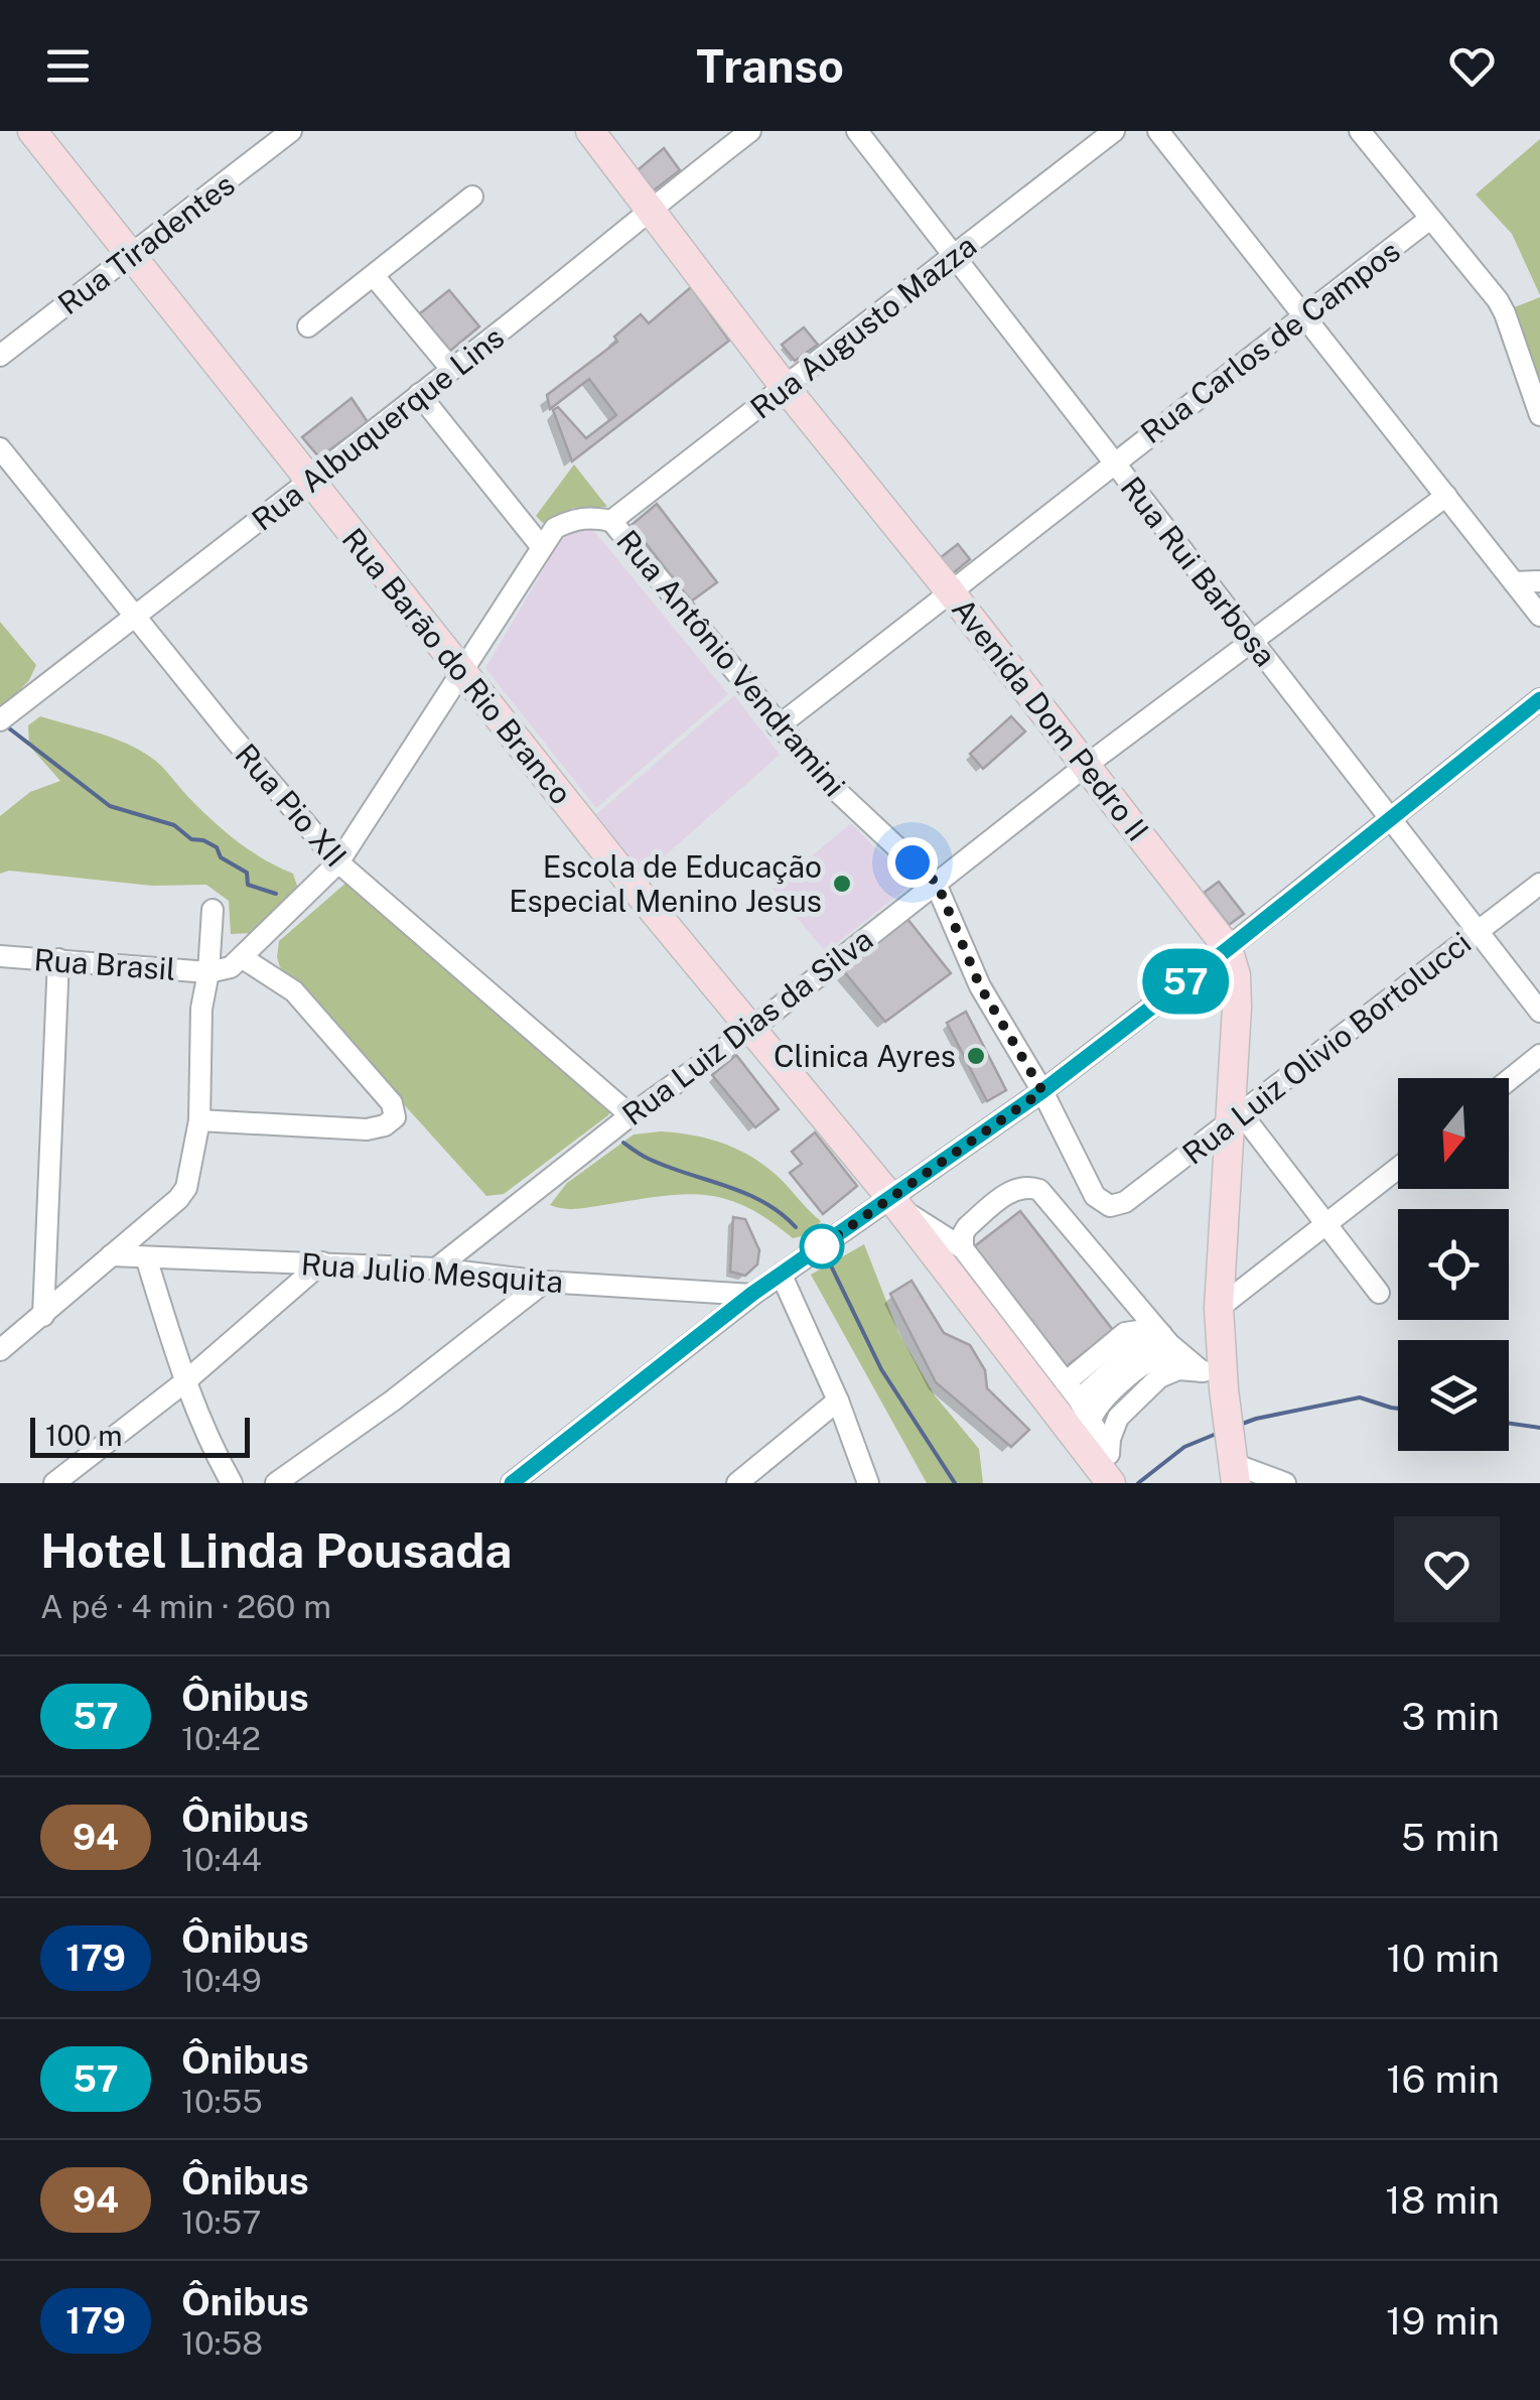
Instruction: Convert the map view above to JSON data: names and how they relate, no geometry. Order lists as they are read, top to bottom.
{
  "streets": {
    "main road": ["Rua Barão do Rio Branco", "Avenida Dom Pedro II"],
    "street": [
      "Rua Tiradentes",
      "Rua Augusto Mazza",
      "Rua Carlos de Campos",
      "Rua Albuquerque Lins",
      "Rua Rui Barbosa",
      "Rua Antônio Vendramini",
      "Rua Pio XII",
      "Rua Brasil",
      "Rua Luiz Dias da Silva",
      "Rua Luiz Olivio Bortolucci",
      "Rua Julio Mesquita"
    ]
  },
  "crossings": [
    ["Rua Tiradentes", "Rua Barão do Rio Branco"],
    ["Rua Augusto Mazza", "Rua Rui Barbosa"],
    ["Rua Augusto Mazza", "Rua Antônio Vendramini"],
    ["Rua Augusto Mazza", "Avenida Dom Pedro II"],
    ["Rua Carlos de Campos", "Rua Rui Barbosa"],
    ["Rua Carlos de Campos", "Rua Antônio Vendramini"],
    ["Rua Carlos de Campos", "Avenida Dom Pedro II"],
    ["Rua Albuquerque Lins", "Rua Barão do Rio Branco"],
    ["Rua Albuquerque Lins", "Avenida Dom Pedro II"],
    ["Rua Albuquerque Lins", "Rua Pio XII"],
    ["Rua Rui Barbosa", "Rua Luiz Dias da Silva"],
    ["Rua Rui Barbosa", "Rua Luiz Olivio Bortolucci"],
    ["Rua Antônio Vendramini", "Rua Luiz Dias da Silva"],
    ["Rua Antônio Vendramini", "Rua Luiz Olivio Bortolucci"],
    ["Rua Barão do Rio Branco", "Rua Luiz Dias da Silva"],
    ["Avenida Dom Pedro II", "Rua Luiz Dias da Silva"],
    ["Avenida Dom Pedro II", "Rua Luiz Olivio Bortolucci"],
    ["Rua Pio XII", "Rua Luiz Dias da Silva"],
    ["Rua Luiz Dias da Silva", "Rua Julio Mesquita"]
  ],
  "places": ["Escola de Educação Especial Menino Jesus", "Clinica Ayres"],
  "lines": ["bus line 57"],
  "scale_bar": "100 m",
  "north": "bottom",
  "page": {
    "header": "Transo",
    "on_map": "57",
    "scale": "100 m",
    "heading": ["Hotel Linda Pousada", "A pé · 4 min · 260 m"],
    "list": [
      {
        "mark": "57",
        "name": "Ônibus",
        "note": "10:42",
        "value": "3 min"
      },
      {
        "mark": "94",
        "name": "Ônibus",
        "note": "10:44",
        "value": "5 min"
      },
      {
        "mark": "179",
        "name": "Ônibus",
        "note": "10:49",
        "value": "10 min"
      },
      {
        "mark": "57",
        "name": "Ônibus",
        "note": "10:55",
        "value": "16 min"
      },
      {
        "mark": "94",
        "name": "Ônibus",
        "note": "10:57",
        "value": "18 min"
      },
      {
        "mark": "179",
        "name": "Ônibus",
        "note": "10:58",
        "value": "19 min"
      }
    ]
  }
}
